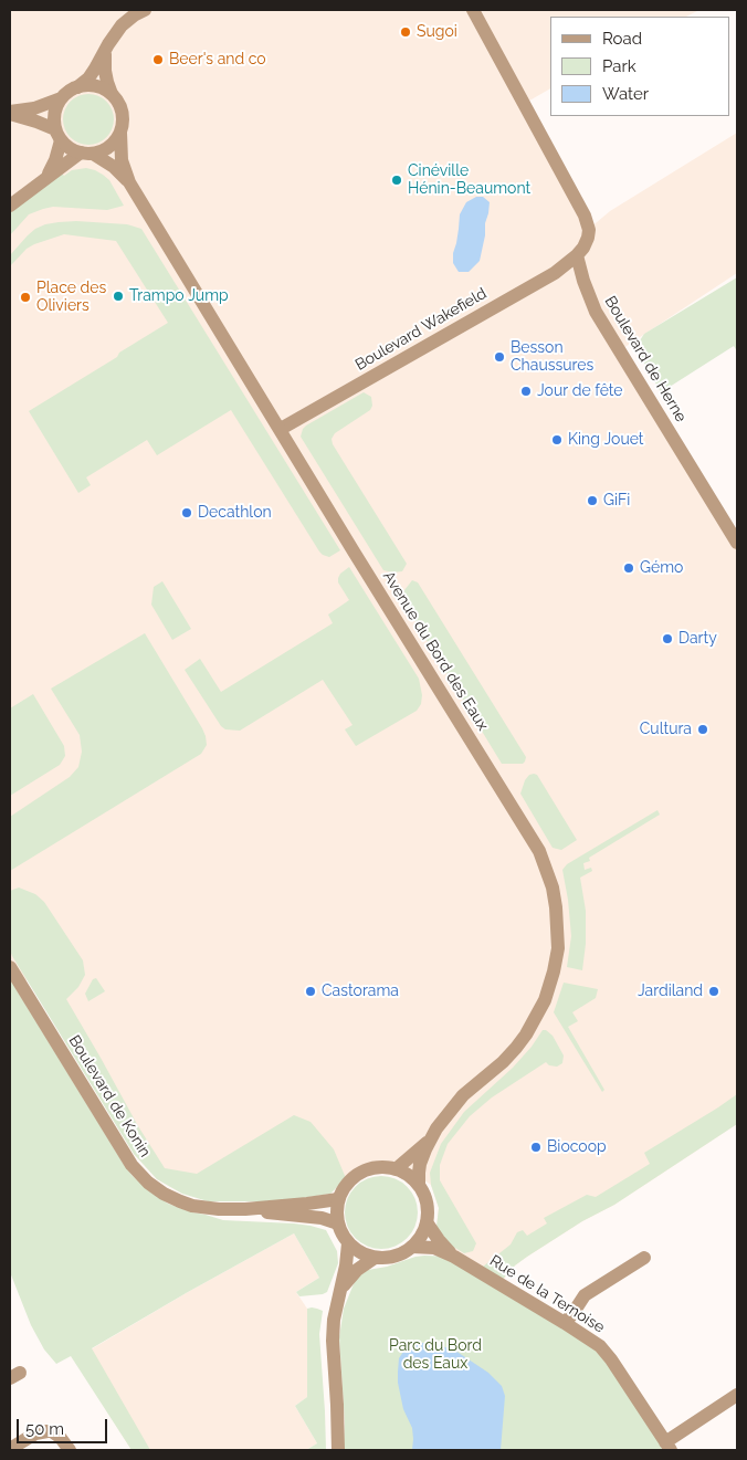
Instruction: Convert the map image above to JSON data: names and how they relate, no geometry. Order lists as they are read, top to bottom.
{
  "streets": {
    "street": [
      "Boulevard Wakefield",
      "Boulevard de Herne",
      "Avenue du Bord des Eaux",
      "Boulevard de Konin",
      "Rue de la Ternoise"
    ]
  },
  "crossings": [
    ["Boulevard Wakefield", "Boulevard de Herne"],
    ["Boulevard Wakefield", "Avenue du Bord des Eaux"],
    ["Avenue du Bord des Eaux", "Boulevard de Konin"],
    ["Avenue du Bord des Eaux", "Rue de la Ternoise"],
    ["Boulevard de Konin", "Rue de la Ternoise"]
  ],
  "parks": ["Parc du Bord des Eaux"],
  "places": [
    "Sugoi",
    "Beer's and co",
    "Cinéville Hénin-Beaumont",
    "Trampo Jump",
    "Place des Oliviers",
    "Besson Chaussures",
    "Jour de fête",
    "King Jouet",
    "GiFi",
    "Decathlon",
    "Gémo",
    "Darty",
    "Cultura",
    "Castorama",
    "Jardiland",
    "Biocoop"
  ],
  "legend": ["Road", "Park", "Water"],
  "scale_bar": "50 m"
}
